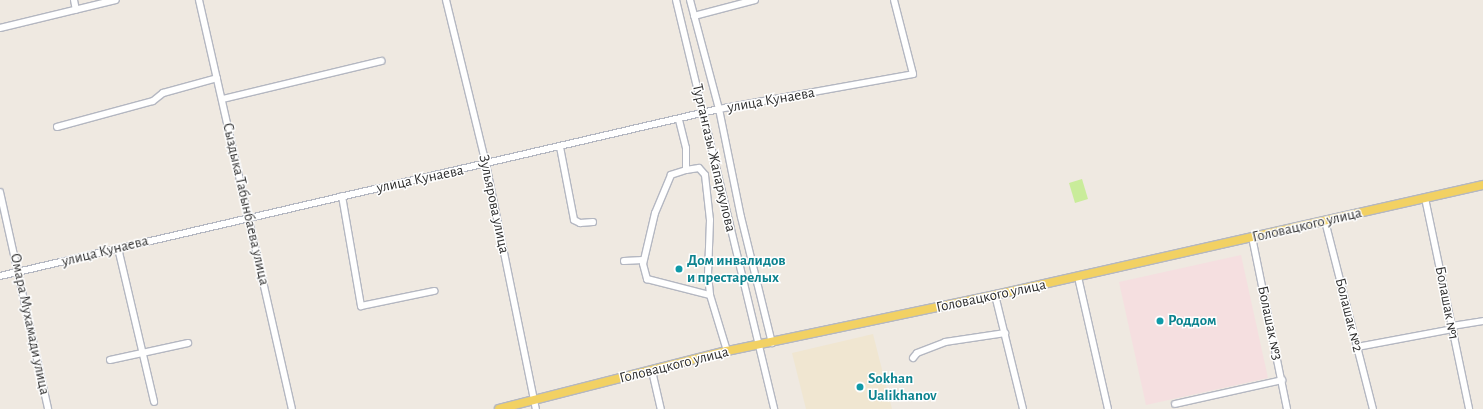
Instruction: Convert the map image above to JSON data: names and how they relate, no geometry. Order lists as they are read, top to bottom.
{
  "streets": {
    "main road": ["Головацкого улица"],
    "street": [
      "улица Кунаева",
      "Тургангазы Жапаркулова",
      "Сыздыка Табынбаева улица",
      "Зульярова улица",
      "Болашак №1",
      "Болашак №2",
      "Болашак №3",
      "Омара Мухамади улица"
    ]
  },
  "crossings": [
    ["улица Кунаева", "Тургангазы Жапаркулова"],
    ["улица Кунаева", "Сыздыка Табынбаева улица"],
    ["улица Кунаева", "Зульярова улица"],
    ["улица Кунаева", "Омара Мухамади улица"],
    ["Тургангазы Жапаркулова", "Головацкого улица"],
    ["Зульярова улица", "Головацкого улица"],
    ["Головацкого улица", "Болашак №1"],
    ["Головацкого улица", "Болашак №2"],
    ["Головацкого улица", "Болашак №3"]
  ],
  "places": ["Дом инвалидов и престарелых", "Роддом", "Sokhan Ualikhanov"]
}
